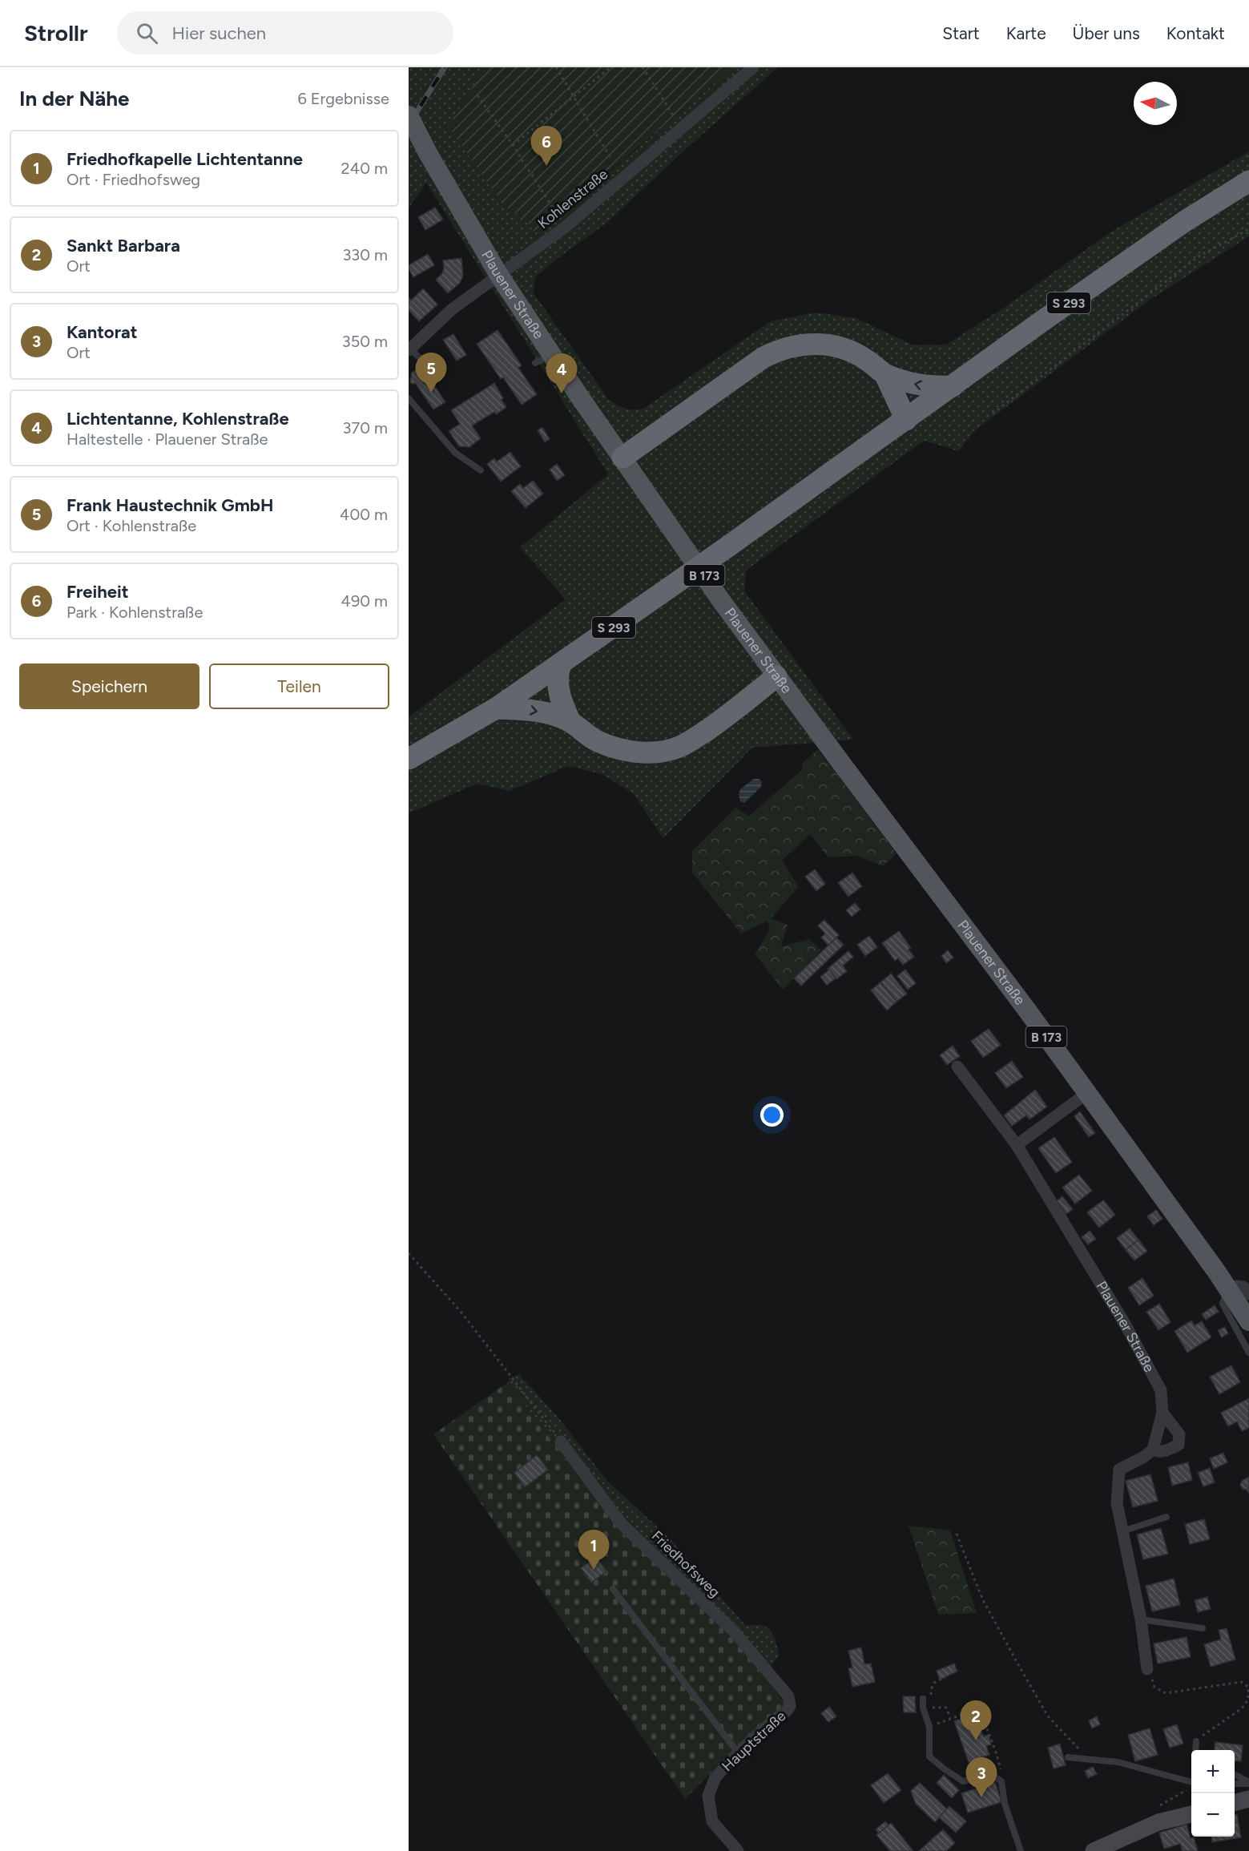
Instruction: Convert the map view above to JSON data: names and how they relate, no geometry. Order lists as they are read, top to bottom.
{
  "streets": {
    "highway": ["S 293"],
    "main road": ["Plauener Straße", "B 173"],
    "street": ["Kohlenstraße", "Friedhofsweg", "Hauptstraße"]
  },
  "crossings": [
    ["Kohlenstraße", "Plauener Straße"],
    ["Friedhofsweg", "Hauptstraße"]
  ],
  "north": "left",
  "page": {
    "header": "Strollr",
    "search": "Hier suchen",
    "nav": [
      "Start",
      "Karte",
      "Über uns",
      "Kontakt"
    ],
    "heading": ["In der Nähe", "6 Ergebnisse"],
    "pins": [
      "6",
      "5",
      "4",
      "1",
      "2",
      "3"
    ],
    "list": [
      {
        "mark": "1",
        "name": "Friedhofkapelle Lichtentanne",
        "note": "Ort · Friedhofsweg",
        "value": "240 m"
      },
      {
        "mark": "2",
        "name": "Sankt Barbara",
        "note": "Ort",
        "value": "330 m"
      },
      {
        "mark": "3",
        "name": "Kantorat",
        "note": "Ort",
        "value": "350 m"
      },
      {
        "mark": "4",
        "name": "Lichtentanne, Kohlenstraße",
        "note": "Haltestelle · Plauener Straße",
        "value": "370 m"
      },
      {
        "mark": "5",
        "name": "Frank Haustechnik GmbH",
        "note": "Ort · Kohlenstraße",
        "value": "400 m"
      },
      {
        "mark": "6",
        "name": "Freiheit",
        "note": "Park · Kohlenstraße",
        "value": "490 m"
      }
    ],
    "buttons": ["Speichern", "Teilen"],
    "map_buttons": ["+", "−"]
  }
}
